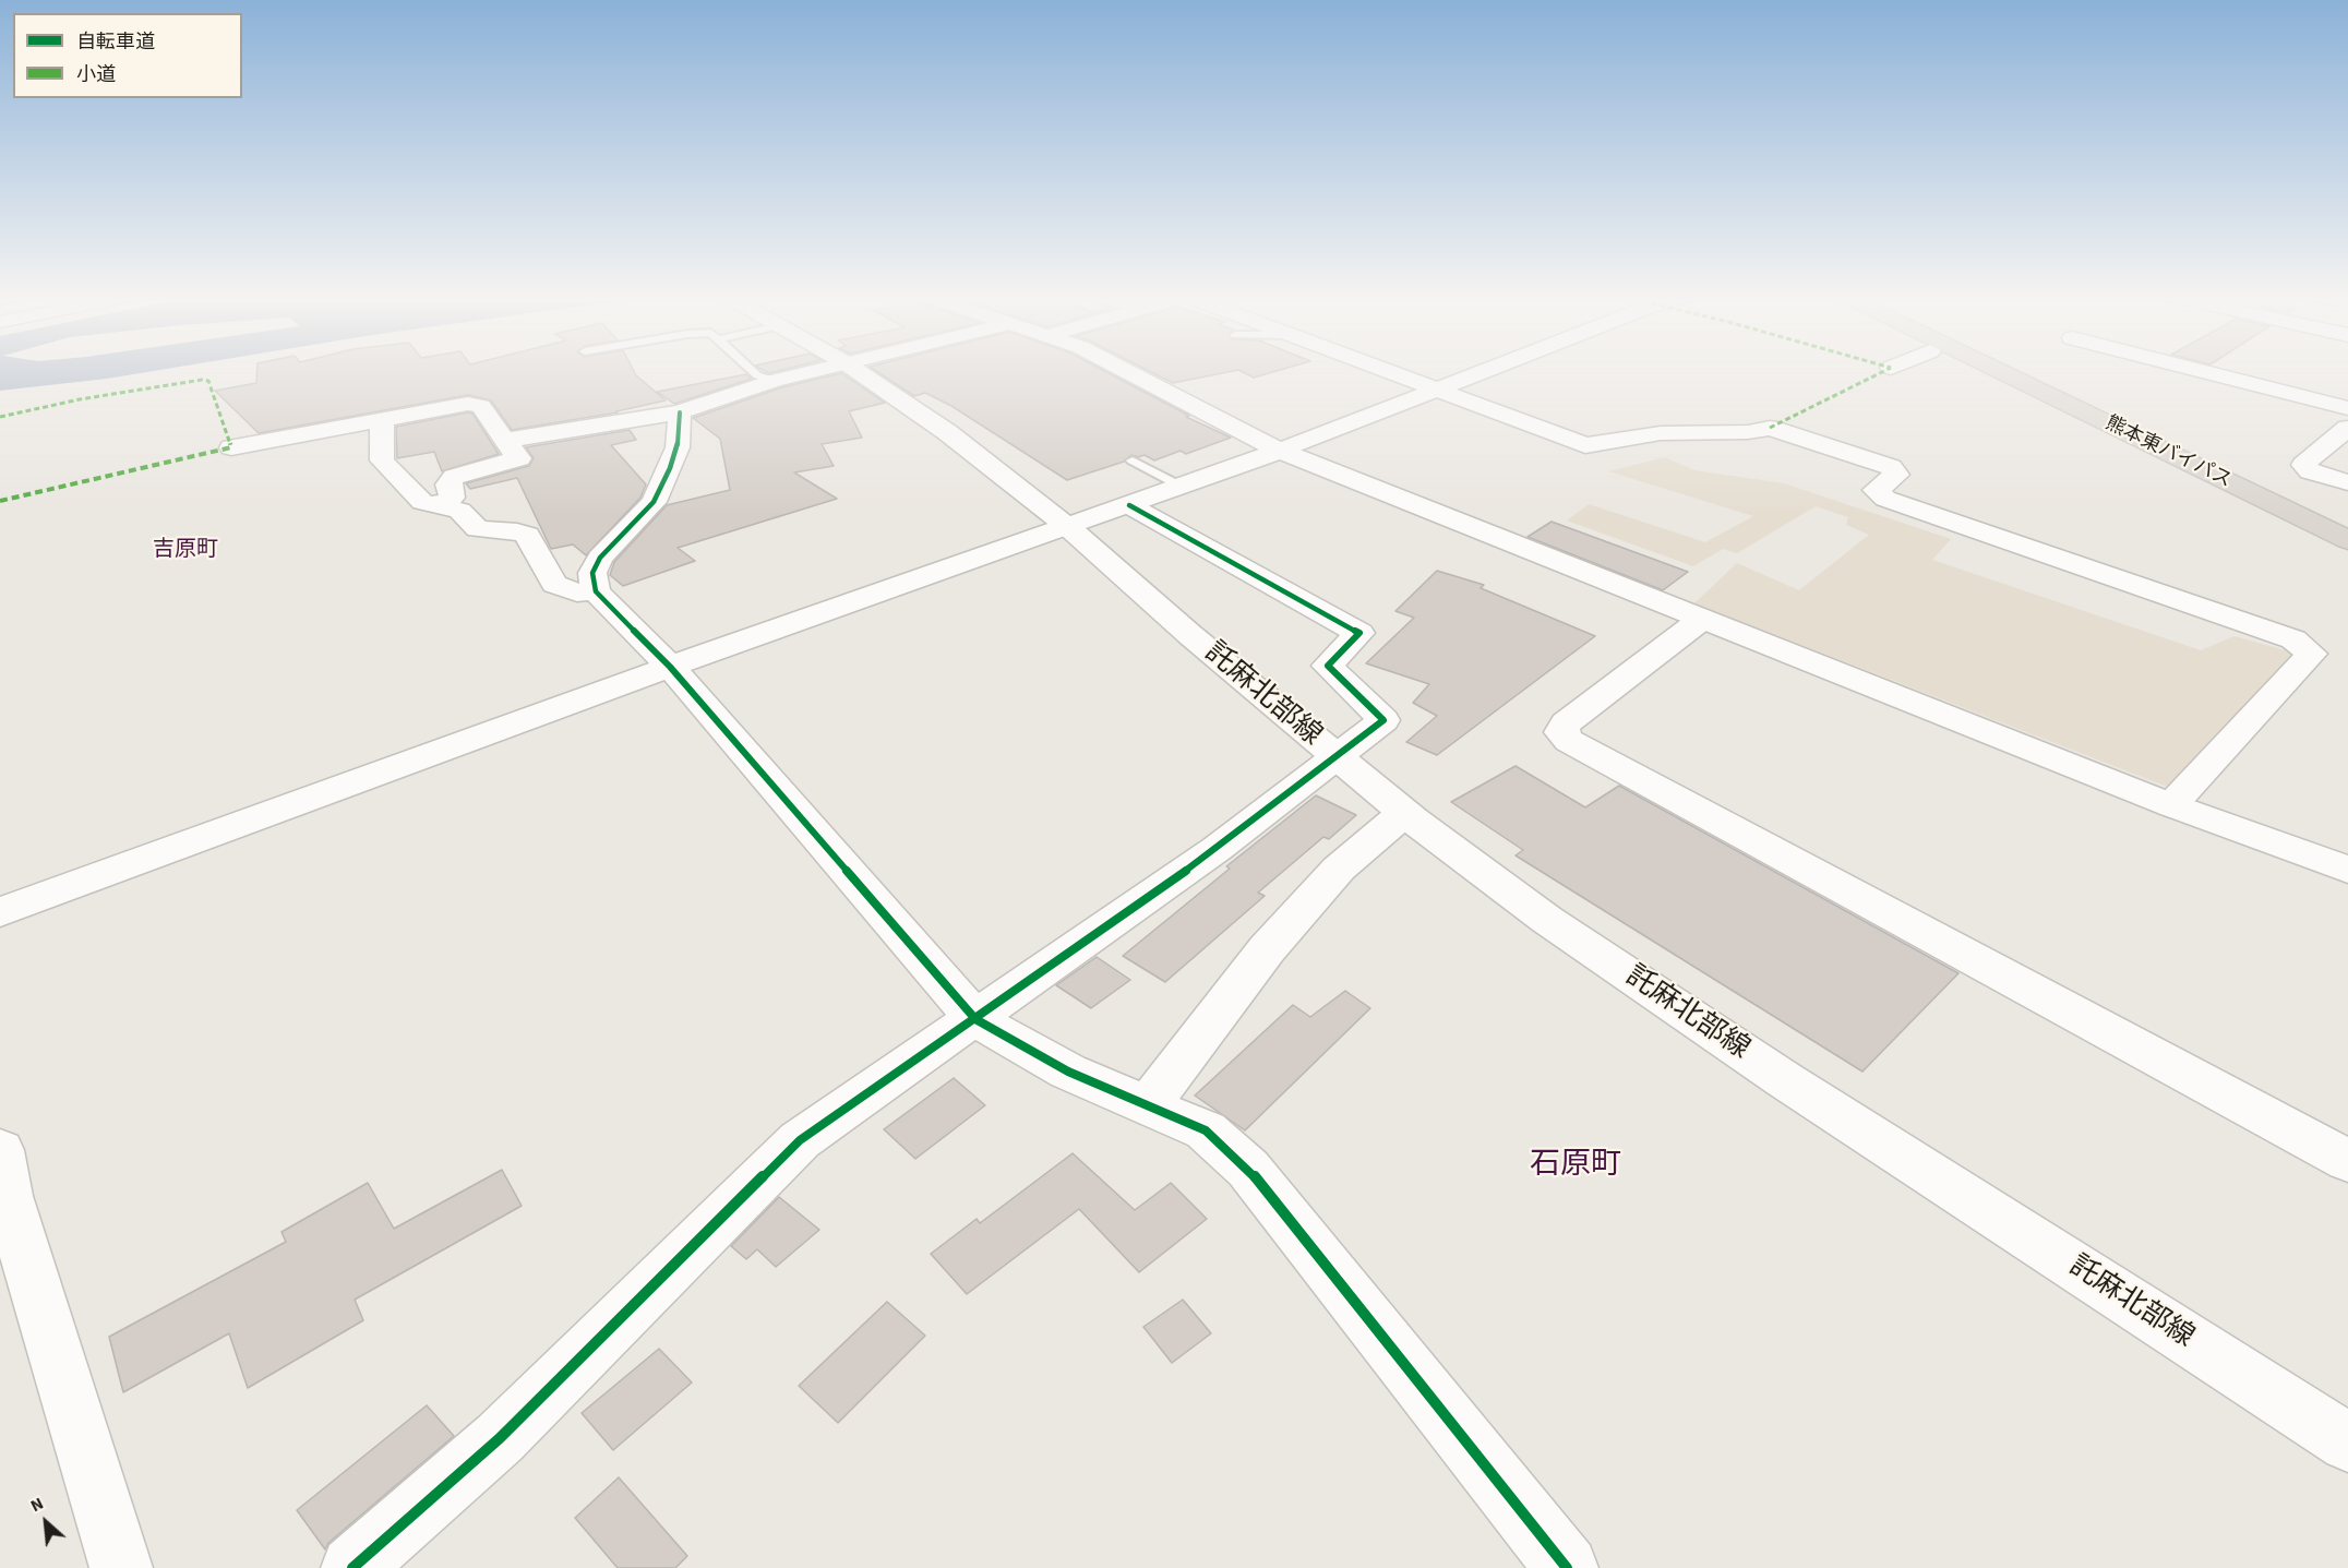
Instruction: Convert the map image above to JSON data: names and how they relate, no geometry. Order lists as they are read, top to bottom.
{
  "streets": {
    "highway": ["熊本東バイパス"],
    "street": ["託麻北部線"]
  },
  "districts": ["吉原町", "石原町"],
  "legend": ["自転車道", "小道"],
  "north": "top left"
}
